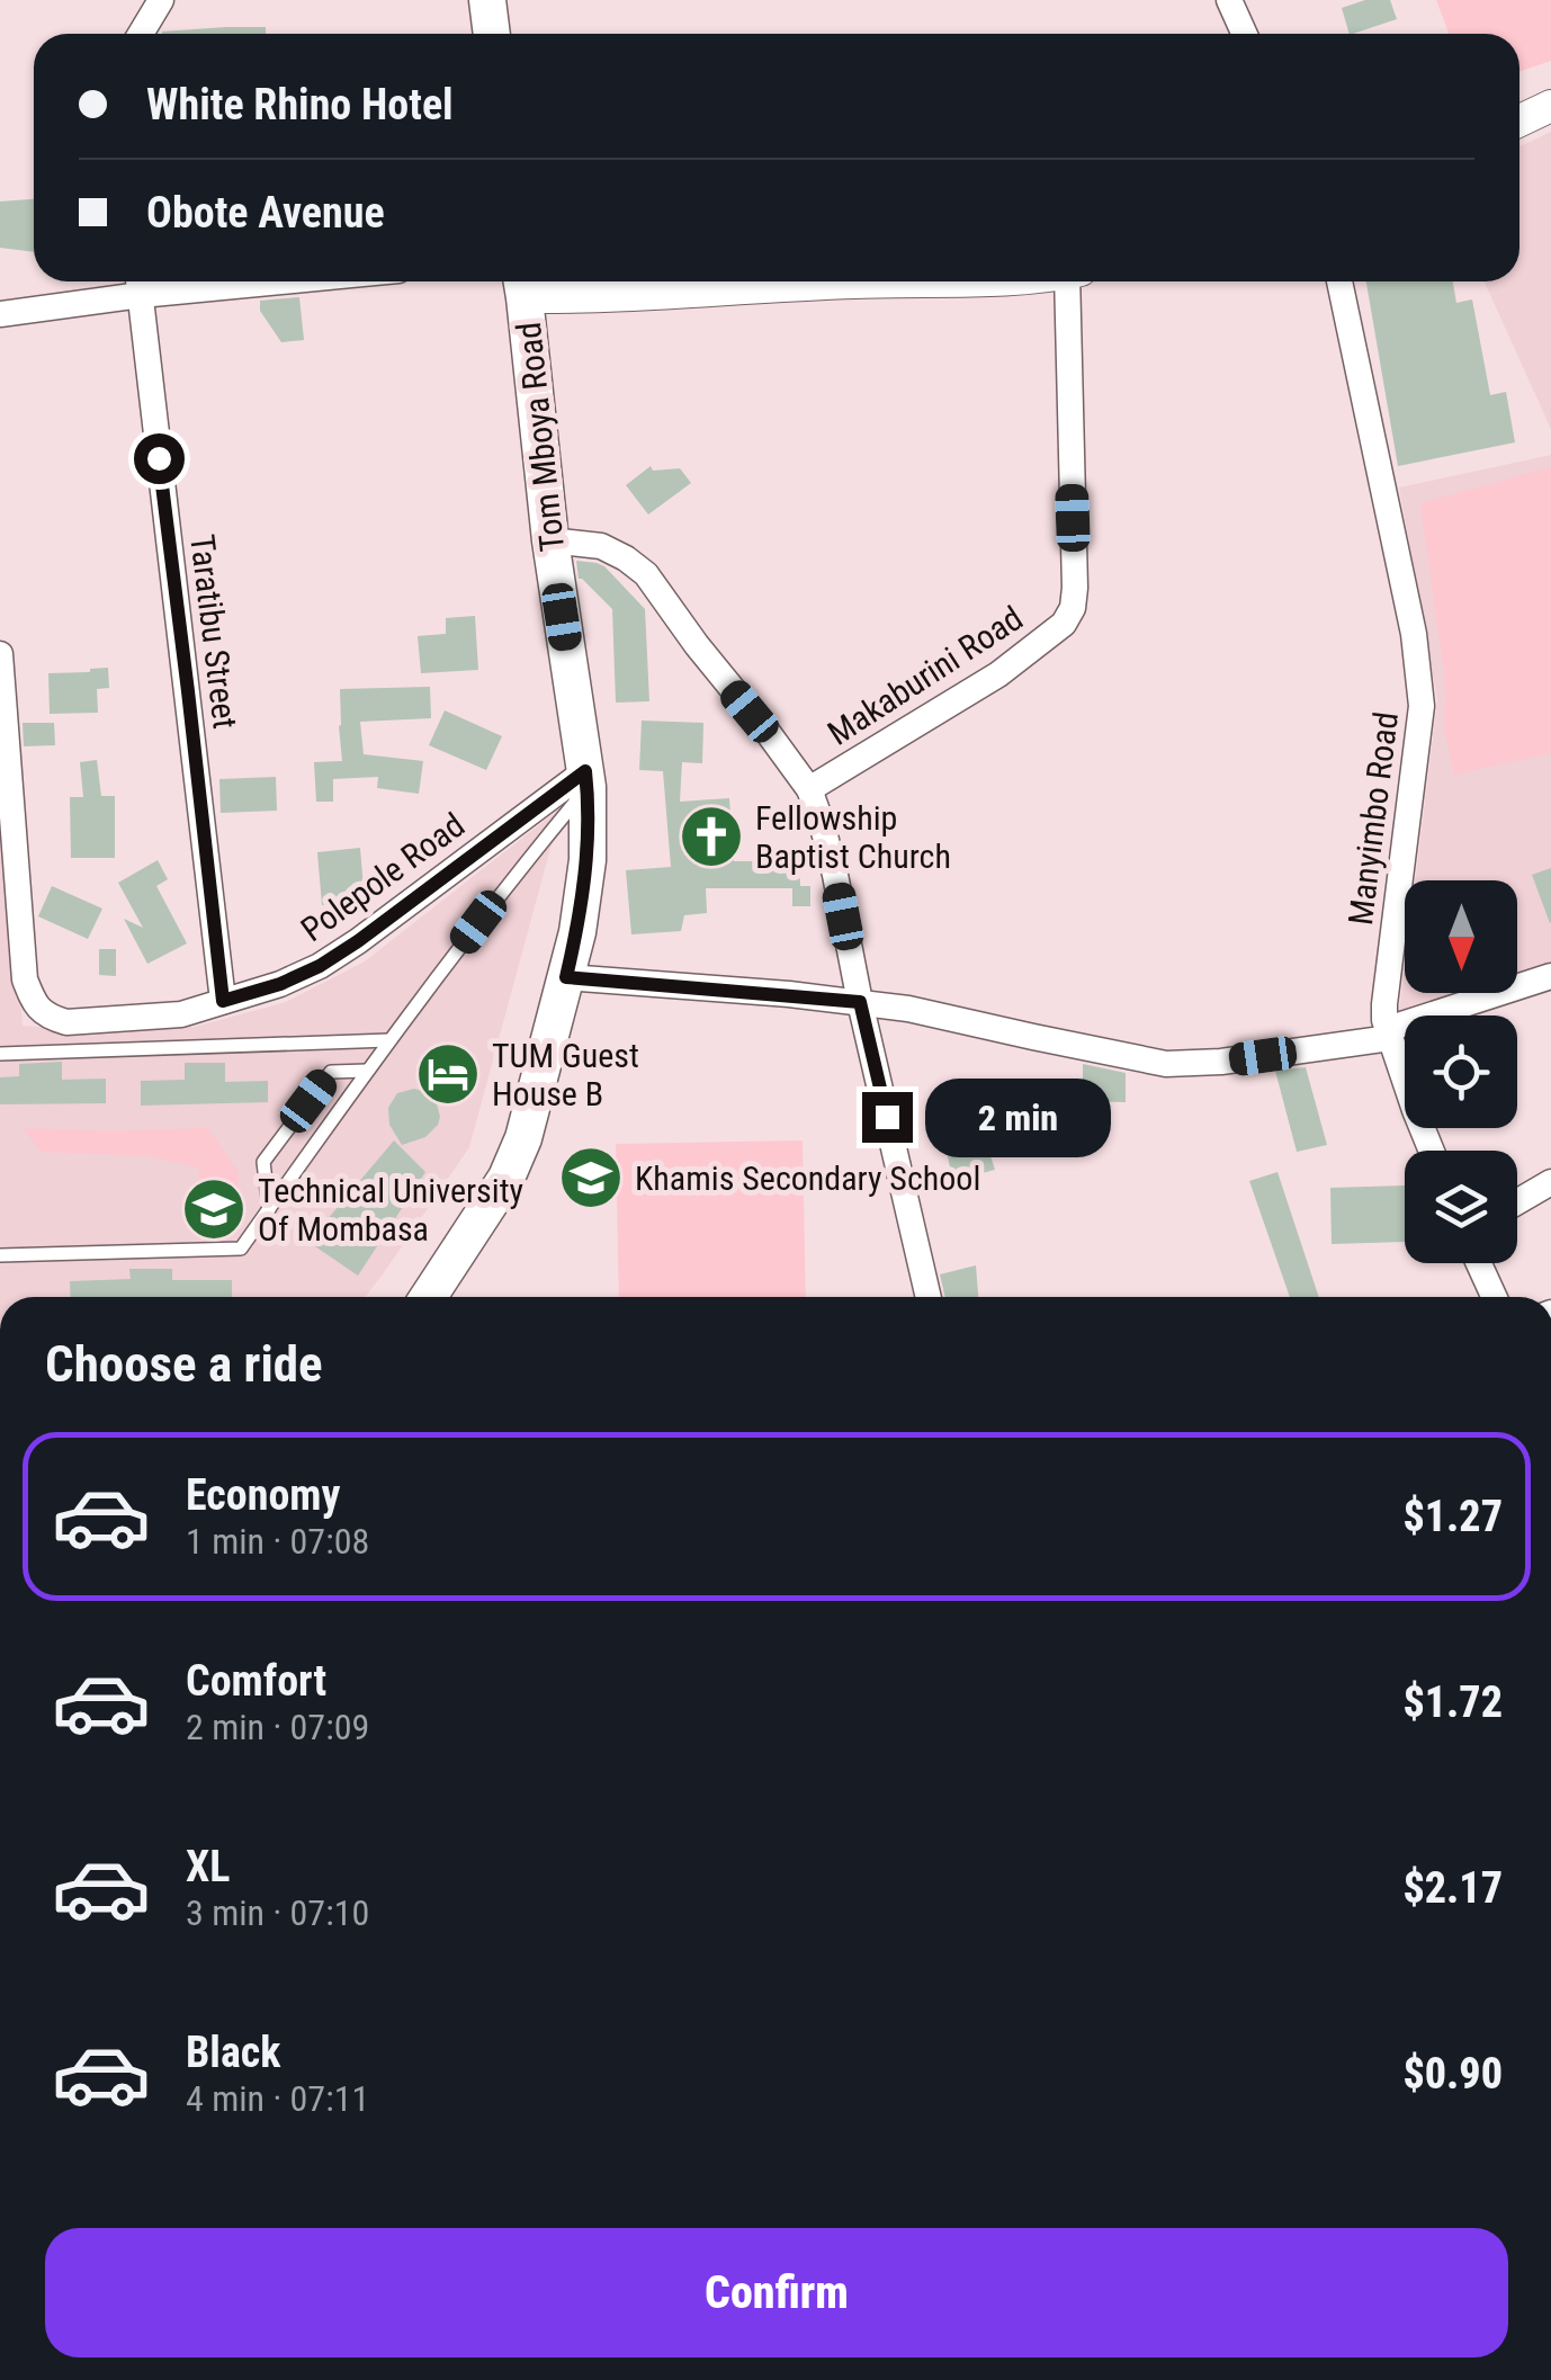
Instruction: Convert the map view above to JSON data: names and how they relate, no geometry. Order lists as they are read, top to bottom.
{
  "streets": {
    "main road": ["Tom Mboya Road"],
    "street": [
      "Taratibu Street",
      "Makaburini Road",
      "Manyimbo Road",
      "Polepole Road"
    ]
  },
  "crossings": [
    ["Tom Mboya Road", "Polepole Road"],
    ["Taratibu Street", "Polepole Road"]
  ],
  "places": {
    "church": ["Fellowship Baptist Church"],
    "hotel": ["TUM Guest House B"],
    "school or university": ["Khamis Secondary School", "Technical University Of Mombasa"]
  },
  "north": "bottom",
  "page": {
    "banner": ["White Rhino Hotel", "Obote Avenue"],
    "bubble": "2 min",
    "heading": "Choose a ride",
    "list": [
      {
        "name": "Economy",
        "note": "1 min · 07:08",
        "value": "$1.27"
      },
      {
        "name": "Comfort",
        "note": "2 min · 07:09",
        "value": "$1.72"
      },
      {
        "name": "XL",
        "note": "3 min · 07:10",
        "value": "$2.17"
      },
      {
        "name": "Black",
        "note": "4 min · 07:11",
        "value": "$0.90"
      }
    ],
    "buttons": "Confirm"
  }
}
